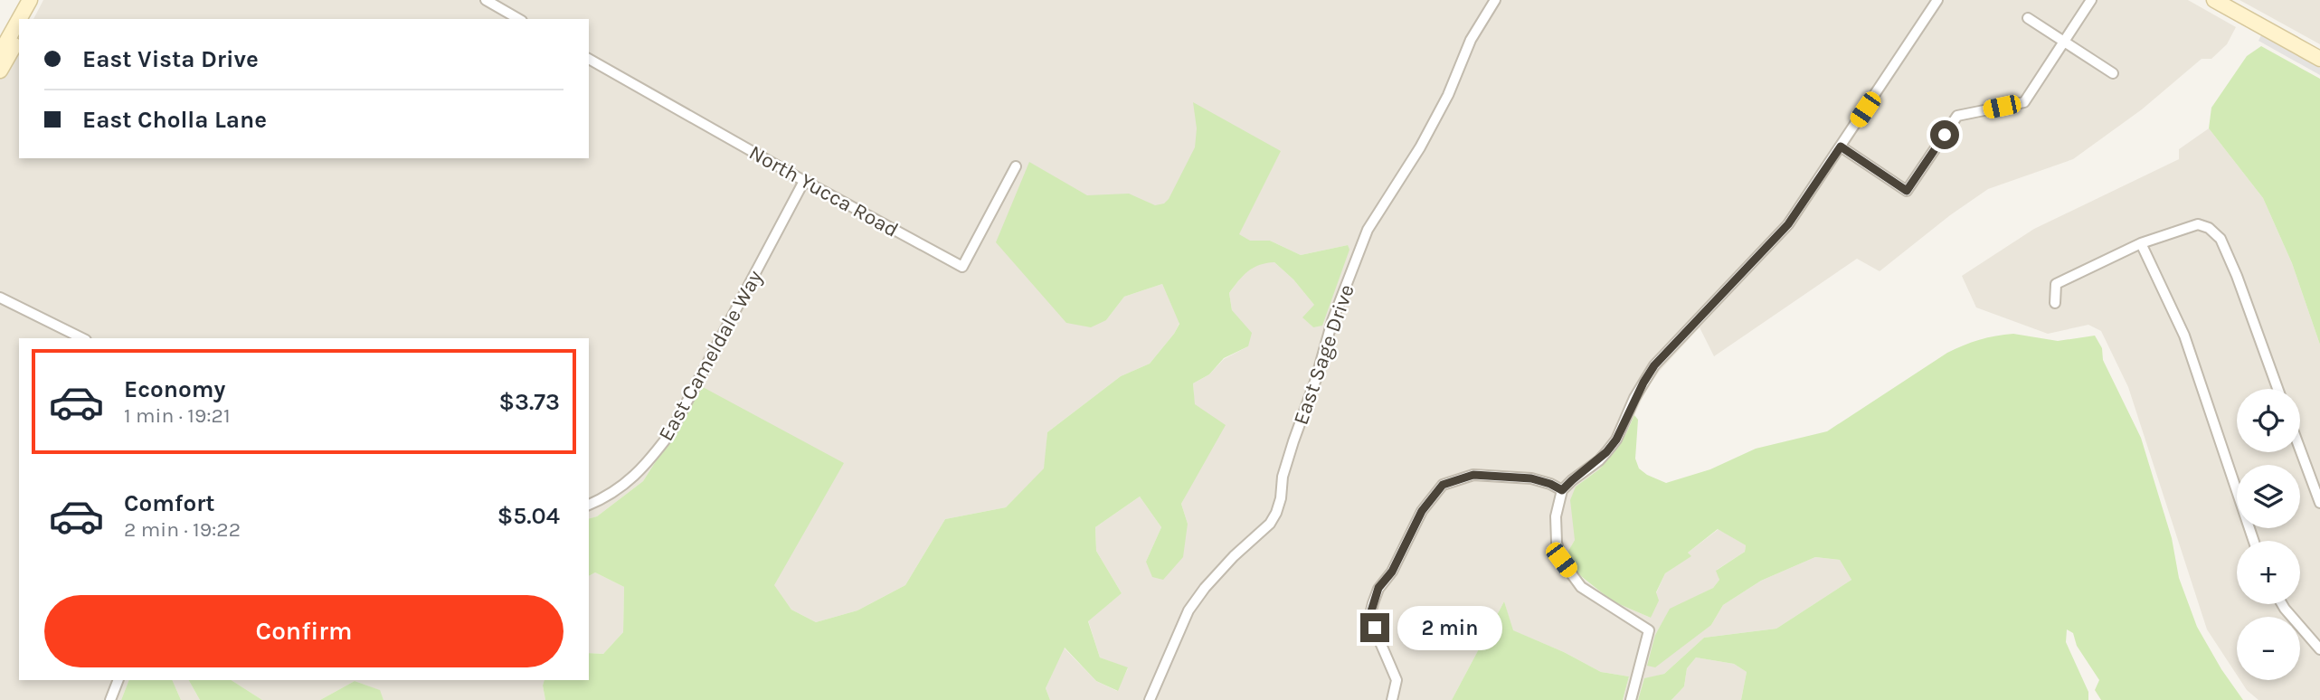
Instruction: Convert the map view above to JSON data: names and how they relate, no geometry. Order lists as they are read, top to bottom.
{
  "streets": {
    "street": ["North Yucca Road", "East Sage Drive", "East Cameldale Way"]
  },
  "crossings": [
    ["North Yucca Road", "East Cameldale Way"]
  ],
  "page": {
    "banner": ["East Vista Drive", "East Cholla Lane"],
    "list": [
      {
        "name": "Economy",
        "note": "1 min · 19:21",
        "value": "$3.73"
      },
      {
        "name": "Comfort",
        "note": "2 min · 19:22",
        "value": "$5.04"
      }
    ],
    "map_buttons": ["+", "−"],
    "buttons": "Confirm",
    "bubble": "2 min"
  }
}
